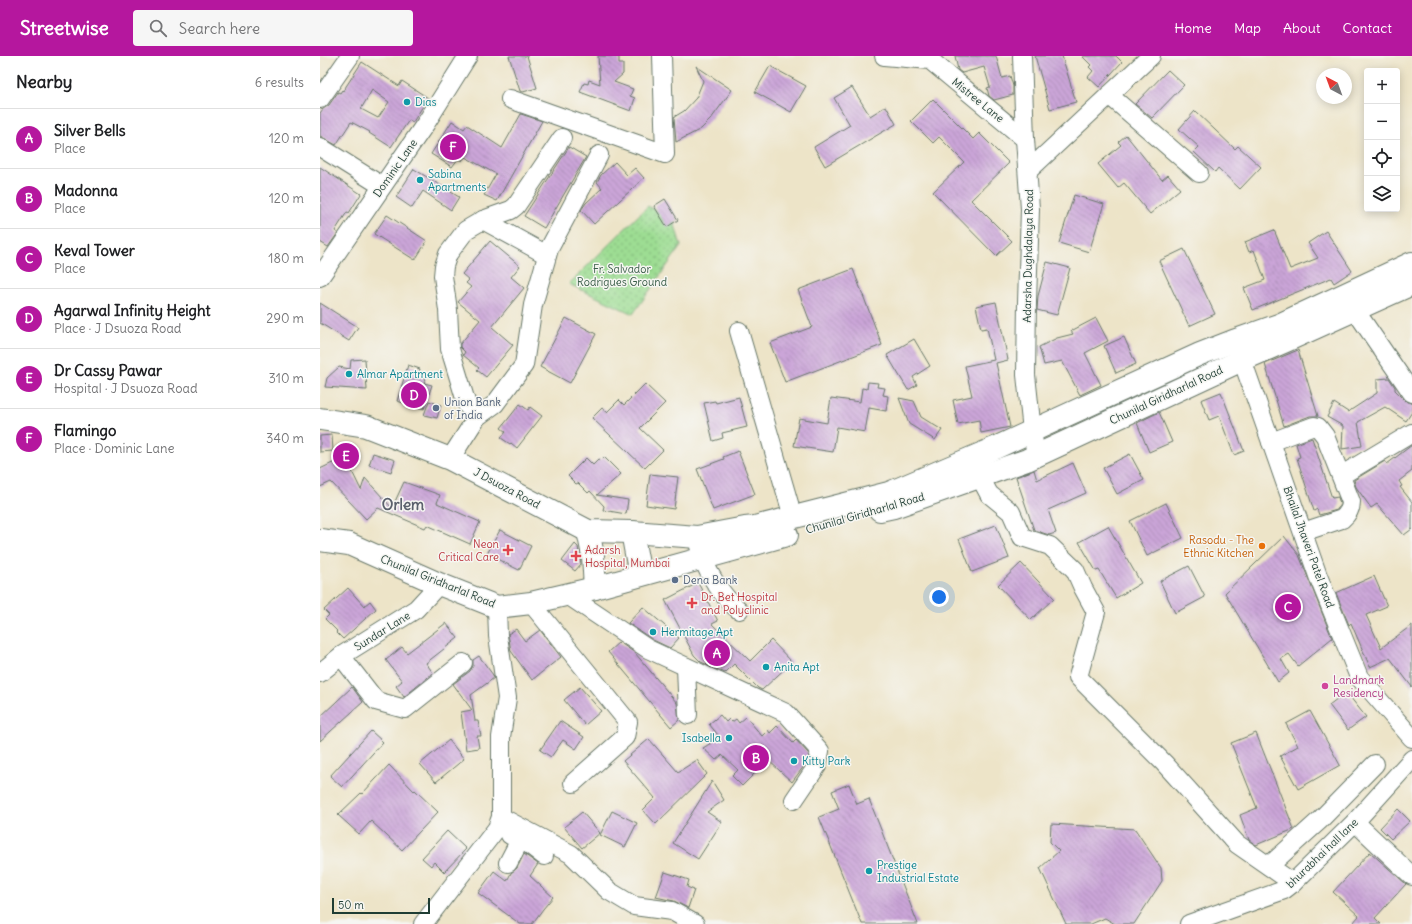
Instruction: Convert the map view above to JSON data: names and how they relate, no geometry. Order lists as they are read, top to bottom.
{
  "streets": {
    "main road": ["Chunilal Giridharlal Road", "J Dsuoza Road"],
    "street": [
      "Mistree Lane",
      "Dominic Lane",
      "Adarsha Dughdalaya Road",
      "Bhailal Jhaveri Patel Road",
      "Sundar Lane",
      "bhurabhai hall lane"
    ]
  },
  "crossings": [
    ["Mistree Lane", "Adarsha Dughdalaya Road"],
    ["Adarsha Dughdalaya Road", "Chunilal Giridharlal Road"],
    ["Chunilal Giridharlal Road", "J Dsuoza Road"],
    ["Chunilal Giridharlal Road", "Bhailal Jhaveri Patel Road"],
    ["Chunilal Giridharlal Road", "Sundar Lane"]
  ],
  "districts": ["Orlem"],
  "parks": ["Fr. Salvador Rodrigues Ground"],
  "places": {
    "other": [
      "Dias",
      "Sabina Apartments",
      "Almar Apartment",
      "Union Bank of India",
      "Rasodu - The Ethnic Kitchen",
      "Dena Bank",
      "Hermitage Apt",
      "Anita Apt",
      "Landmark Residency",
      "Isabella",
      "Kitty Park",
      "Prestige Industrial Estate"
    ],
    "health": ["Neon Critical Care", "Adarsh Hospital, Mumbai", "Dr. Bet Hospital and Polyclinic"]
  },
  "scale_bar": "50 m",
  "north": "top left",
  "page": {
    "header": "Streetwise",
    "search": "Search here",
    "nav": [
      "Home",
      "Map",
      "About",
      "Contact"
    ],
    "heading": ["Nearby", "6 results"],
    "map_buttons": ["+", "−"],
    "list": [
      {
        "mark": "A",
        "name": "Silver Bells",
        "note": "Place",
        "value": "120 m"
      },
      {
        "mark": "B",
        "name": "Madonna",
        "note": "Place",
        "value": "120 m"
      },
      {
        "mark": "C",
        "name": "Keval Tower",
        "note": "Place",
        "value": "180 m"
      },
      {
        "mark": "D",
        "name": "Agarwal Infinity Height",
        "note": "Place · J Dsuoza Road",
        "value": "290 m"
      },
      {
        "mark": "E",
        "name": "Dr Cassy Pawar",
        "note": "Hospital · J Dsuoza Road",
        "value": "310 m"
      },
      {
        "mark": "F",
        "name": "Flamingo",
        "note": "Place · Dominic Lane",
        "value": "340 m"
      }
    ],
    "pins": [
      "F",
      "D",
      "E",
      "C",
      "A",
      "B"
    ],
    "scale": "50 m"
  }
}
